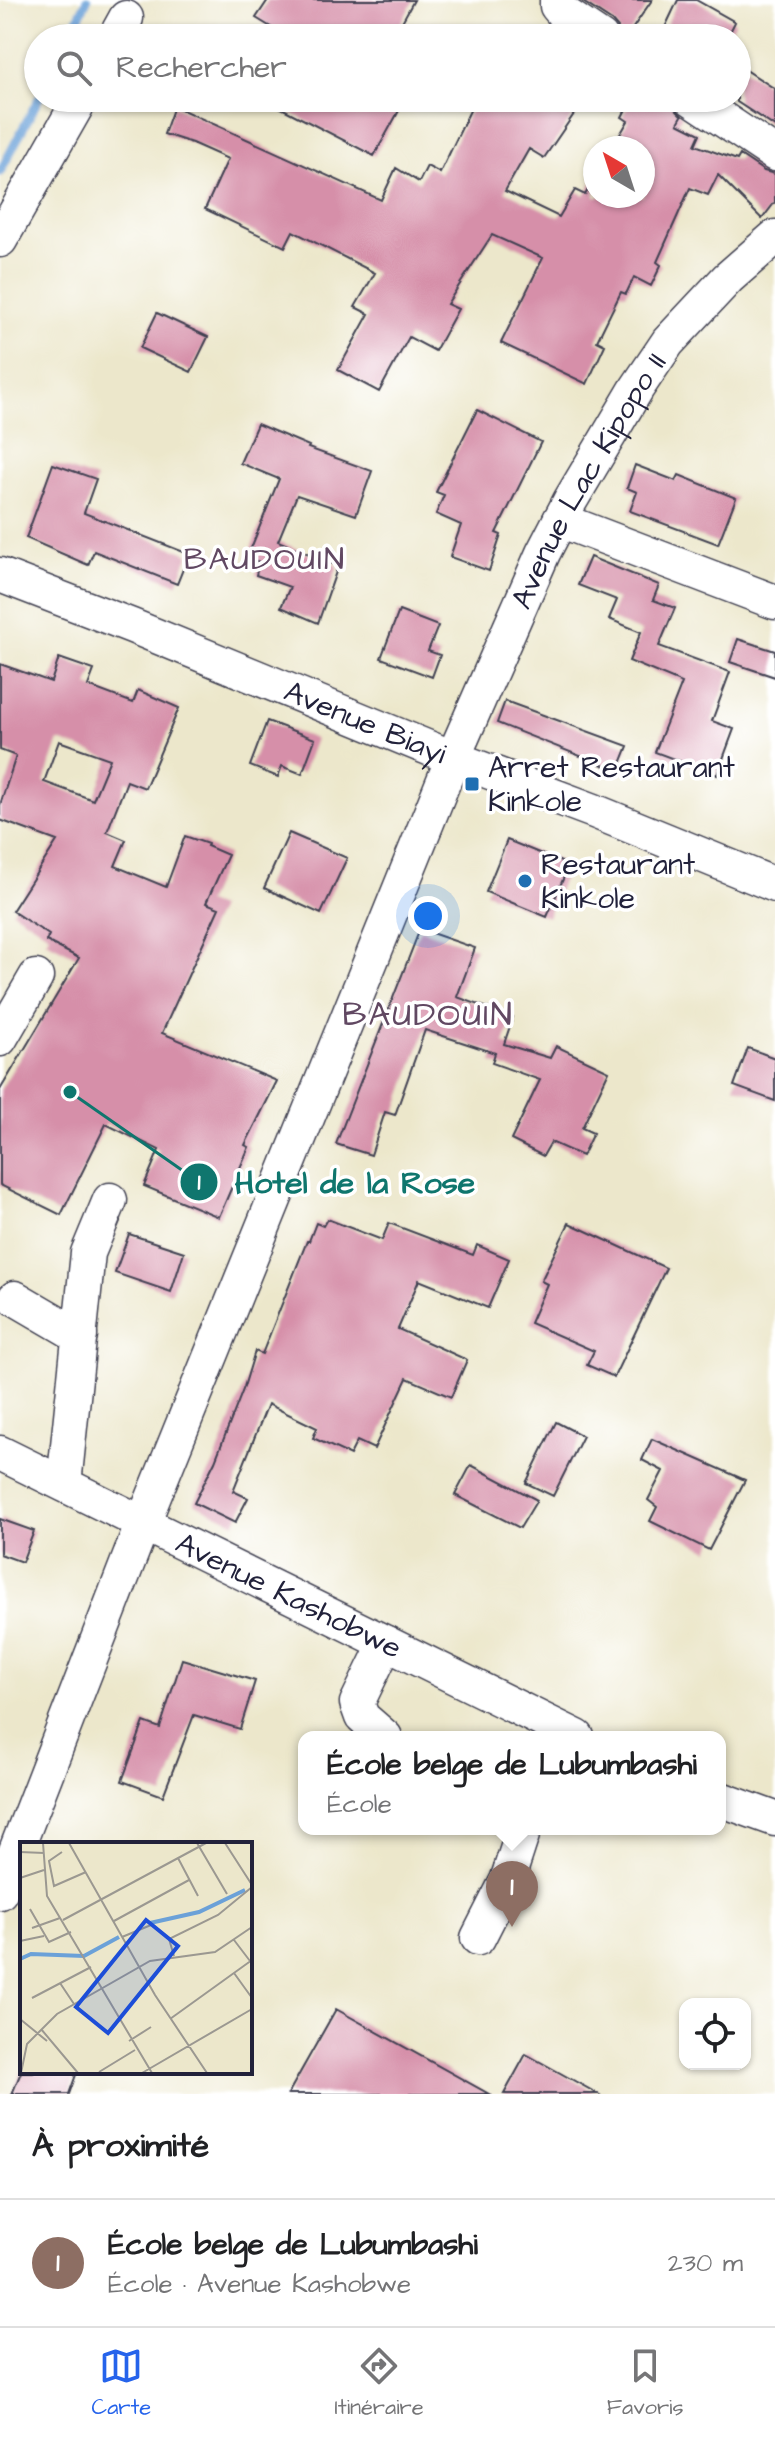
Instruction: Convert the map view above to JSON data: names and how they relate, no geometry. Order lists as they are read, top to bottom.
{
  "streets": {
    "street": ["Avenue Lac Kipopo II", "Avenue Biayi", "Avenue Kashobwe"]
  },
  "crossings": [
    ["Avenue Lac Kipopo II", "Avenue Biayi"],
    ["Avenue Lac Kipopo II", "Avenue Kashobwe"]
  ],
  "districts": ["BAUDOUIN", "BAUDOUIN"],
  "places": {
    "transit": ["Arret Restaurant Kinkole"],
    "other": ["Restaurant Kinkole", "Hotel de la Rose"]
  },
  "north": "top left",
  "page": {
    "search": "Rechercher",
    "popup": ["École belge de Lubumbashi", "École"],
    "pins": "1",
    "heading": "À proximité",
    "list": [
      {
        "mark": "1",
        "name": "École belge de Lubumbashi",
        "note": "École · Avenue Kashobwe",
        "value": "230 m"
      }
    ],
    "nav": ["Carte", "Itinéraire", "Favoris"]
  }
}
